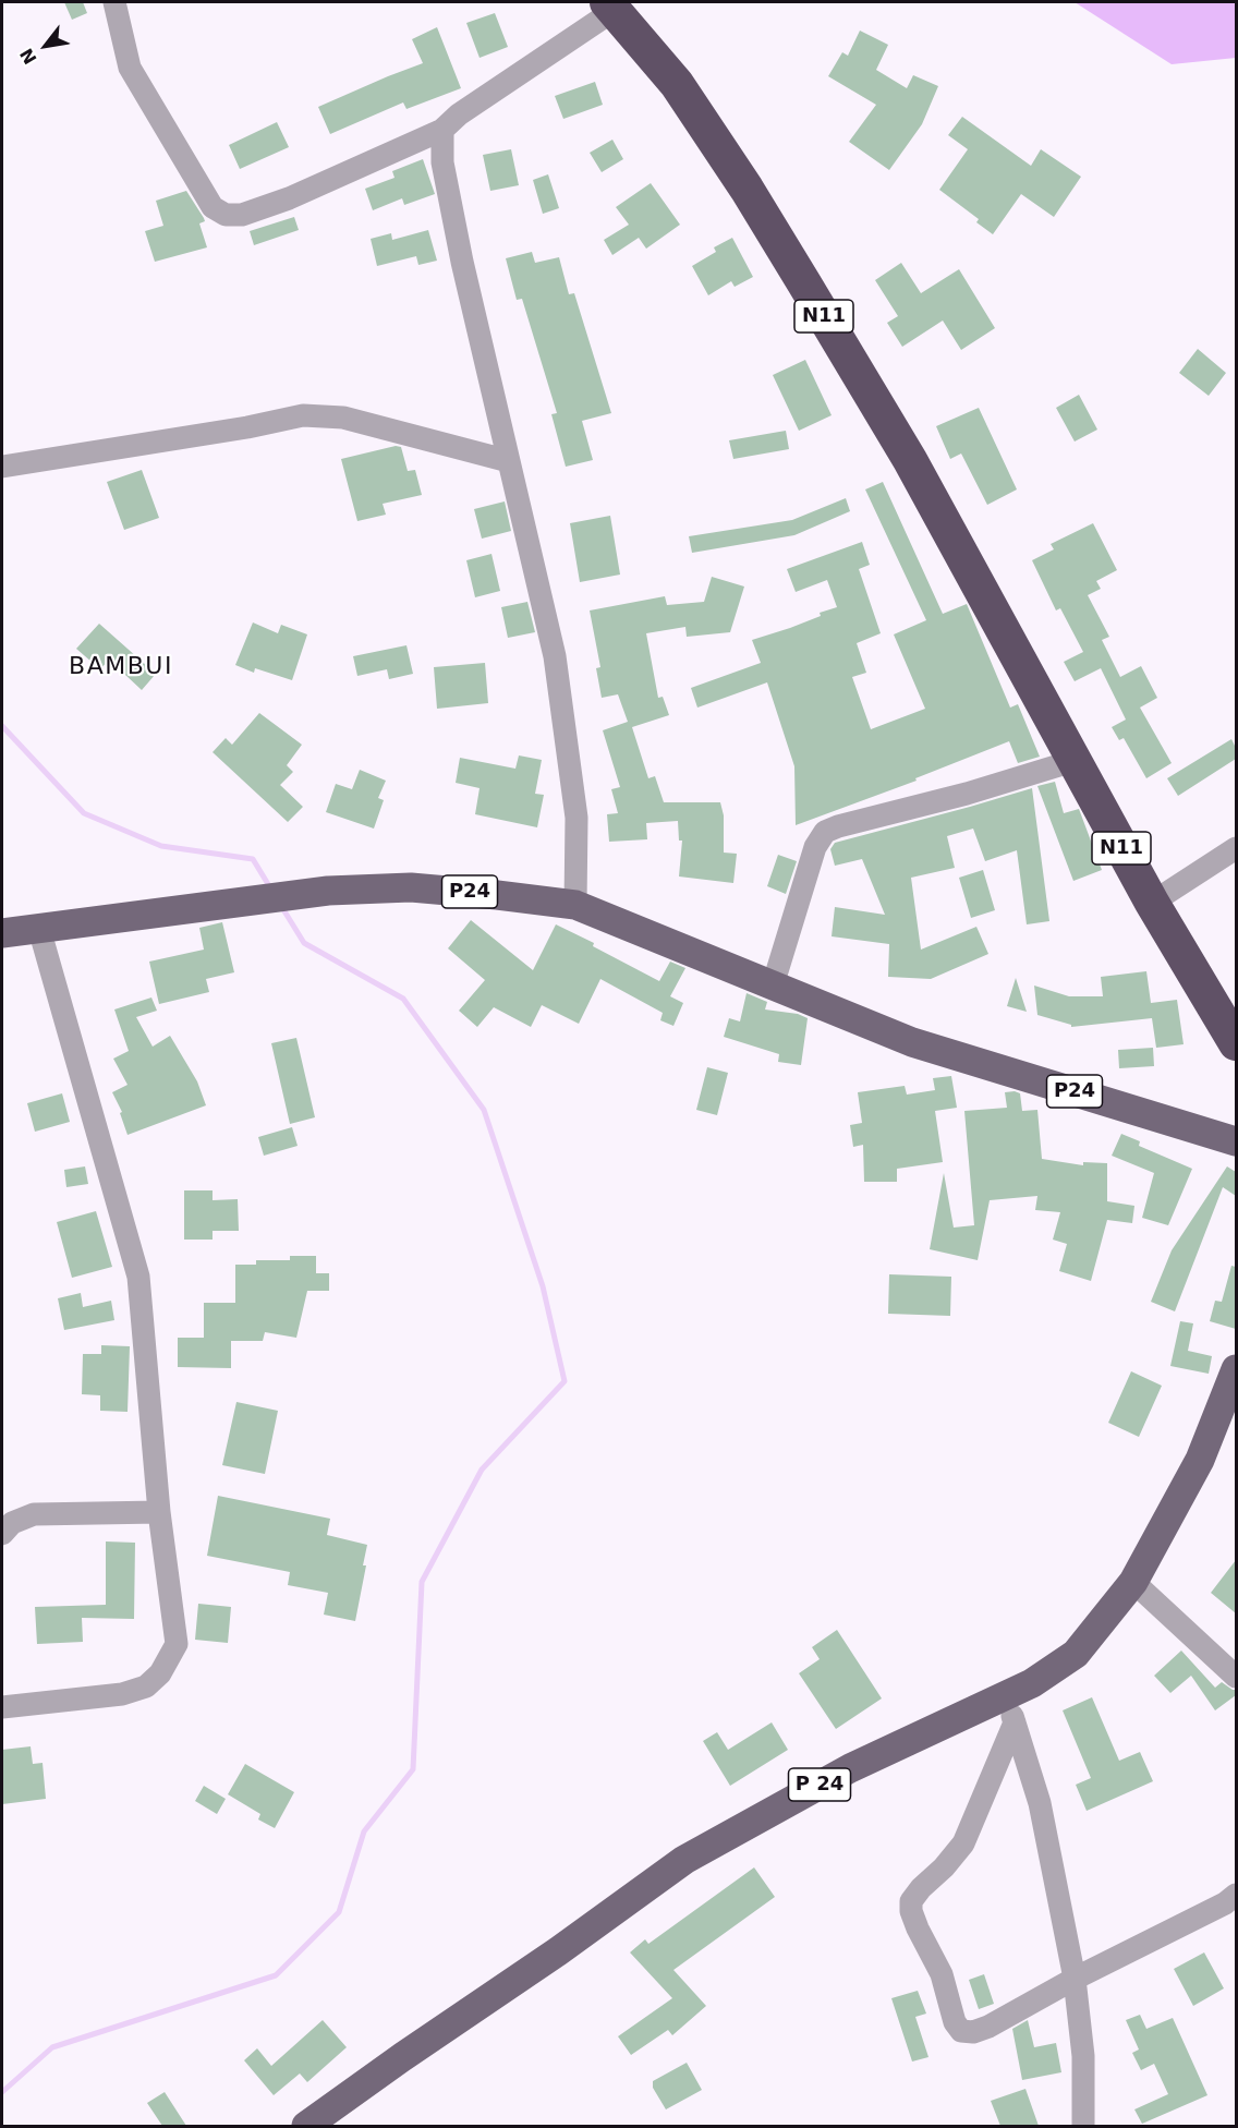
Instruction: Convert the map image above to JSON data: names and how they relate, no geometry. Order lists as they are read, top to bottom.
{
  "streets": {
    "highway": ["N11"],
    "main road": ["P24", "P 24"]
  },
  "districts": ["BAMBUI"],
  "north": "bottom left"
}
